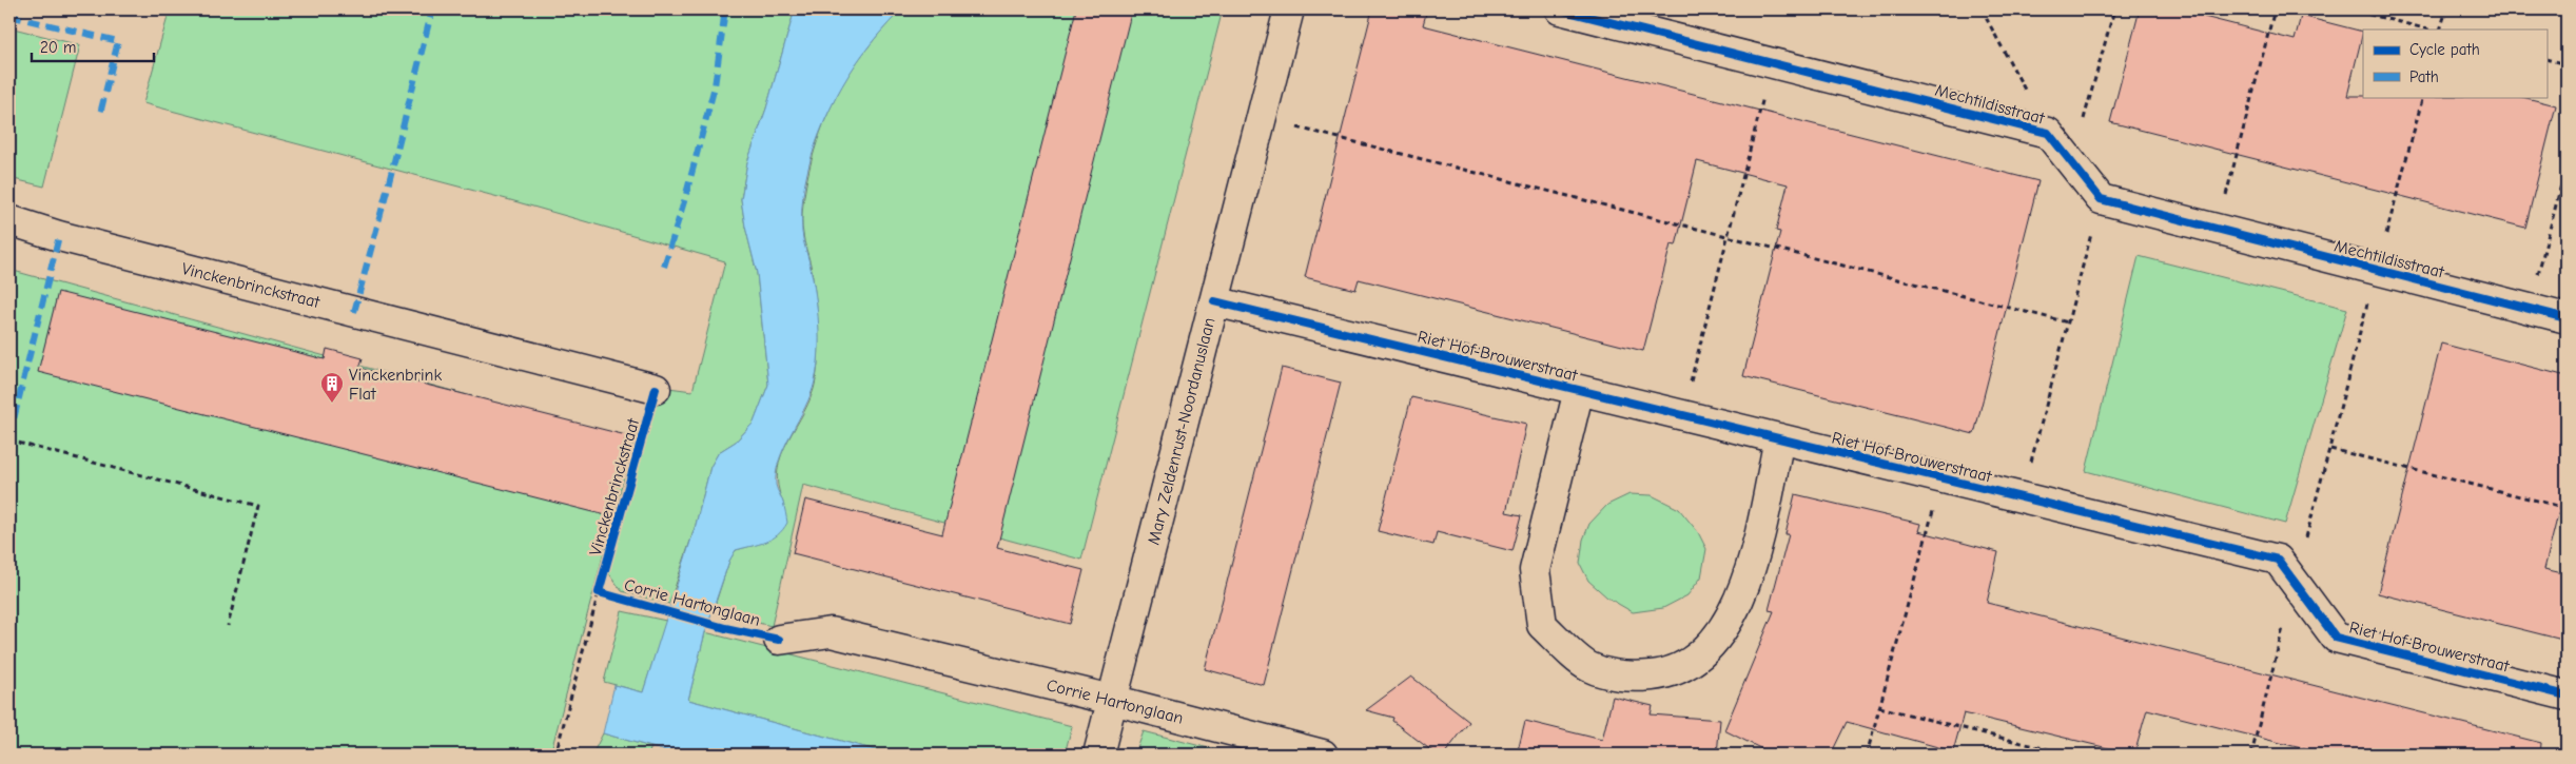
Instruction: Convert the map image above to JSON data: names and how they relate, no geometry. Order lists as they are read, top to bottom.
{
  "streets": {
    "street": [
      "Mechtildisstraat",
      "Vinckenbrinckstraat",
      "Riet Hof-Brouwerstraat",
      "Mary Zeldenrust-Noordanuslaan",
      "Corrie Hartonglaan"
    ]
  },
  "crossings": [
    ["Vinckenbrinckstraat", "Corrie Hartonglaan"],
    ["Riet Hof-Brouwerstraat", "Mary Zeldenrust-Noordanuslaan"],
    ["Mary Zeldenrust-Noordanuslaan", "Corrie Hartonglaan"]
  ],
  "places": {
    "building": ["Vinckenbrink Flat"]
  },
  "legend": ["Cycle path", "Path"],
  "scale_bar": "20 m"
}
